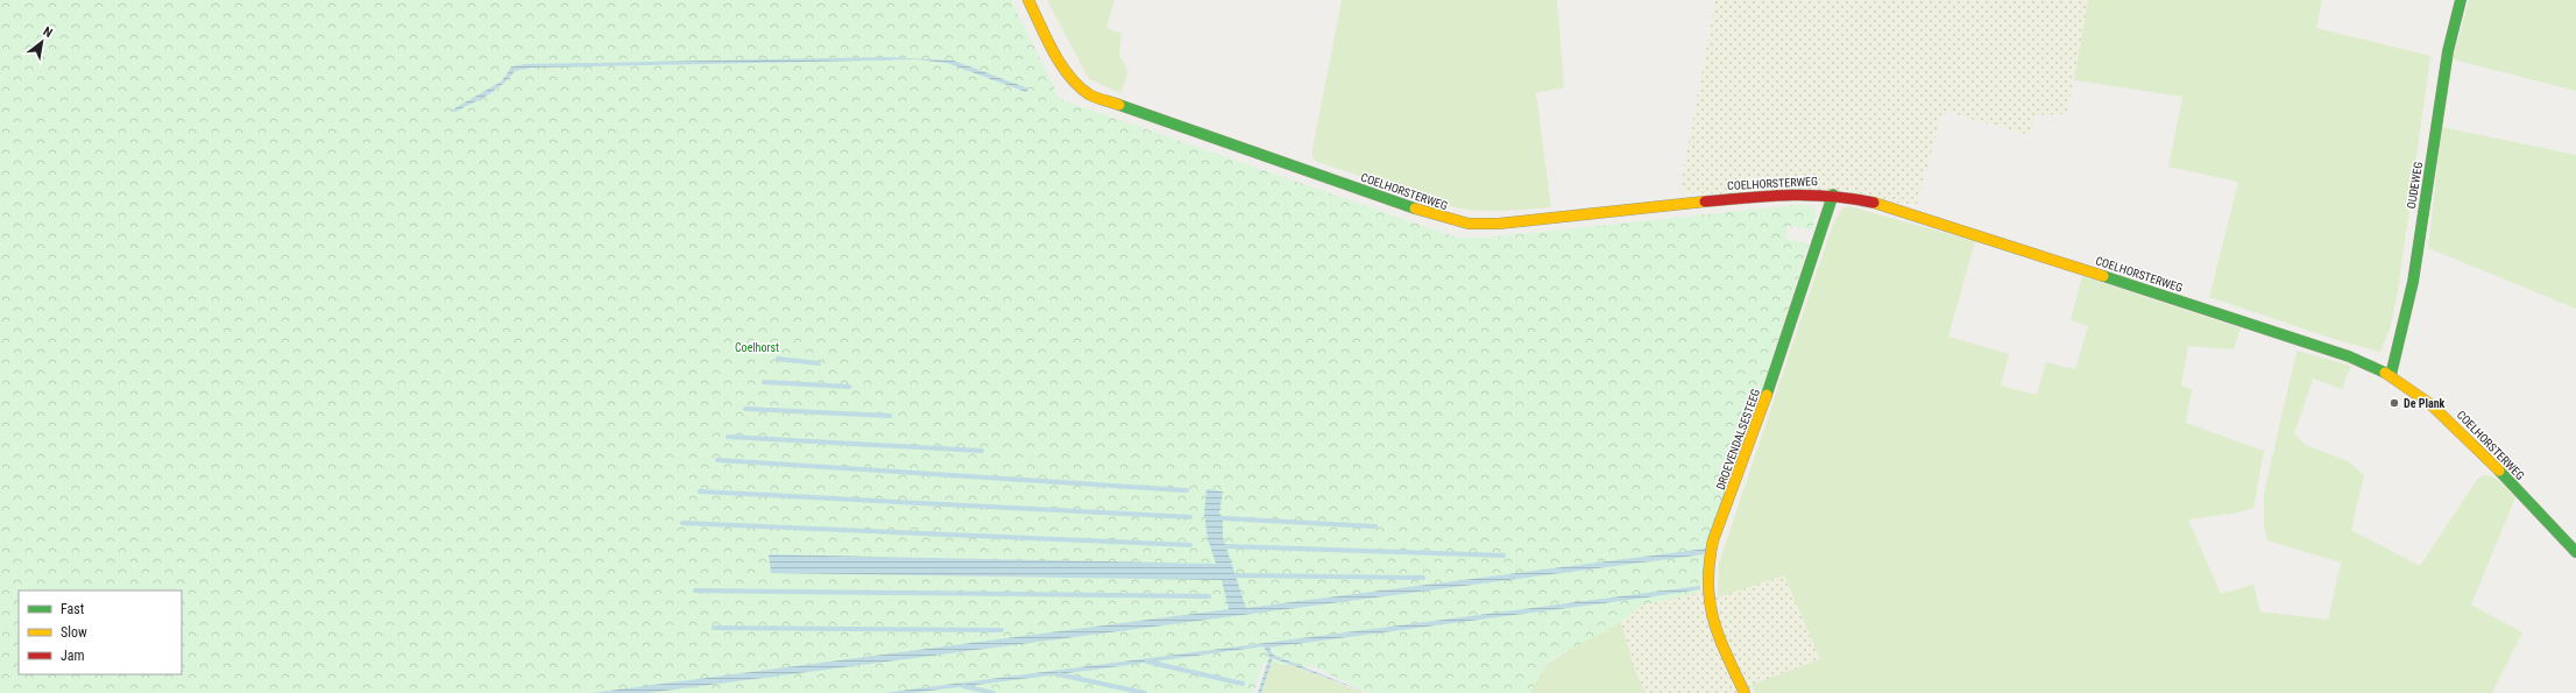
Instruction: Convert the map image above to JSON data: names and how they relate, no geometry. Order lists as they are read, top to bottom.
{
  "streets": {
    "street": ["COELHORSTERWEG", "OUDEWEG", "DROEVENDALSESTEEG"]
  },
  "crossings": [
    ["COELHORSTERWEG", "OUDEWEG"],
    ["COELHORSTERWEG", "DROEVENDALSESTEEG"]
  ],
  "parks": ["Coelhorst"],
  "places": ["De Plank"],
  "legend": ["Fast", "Slow", "Jam"],
  "north": "top right"
}
